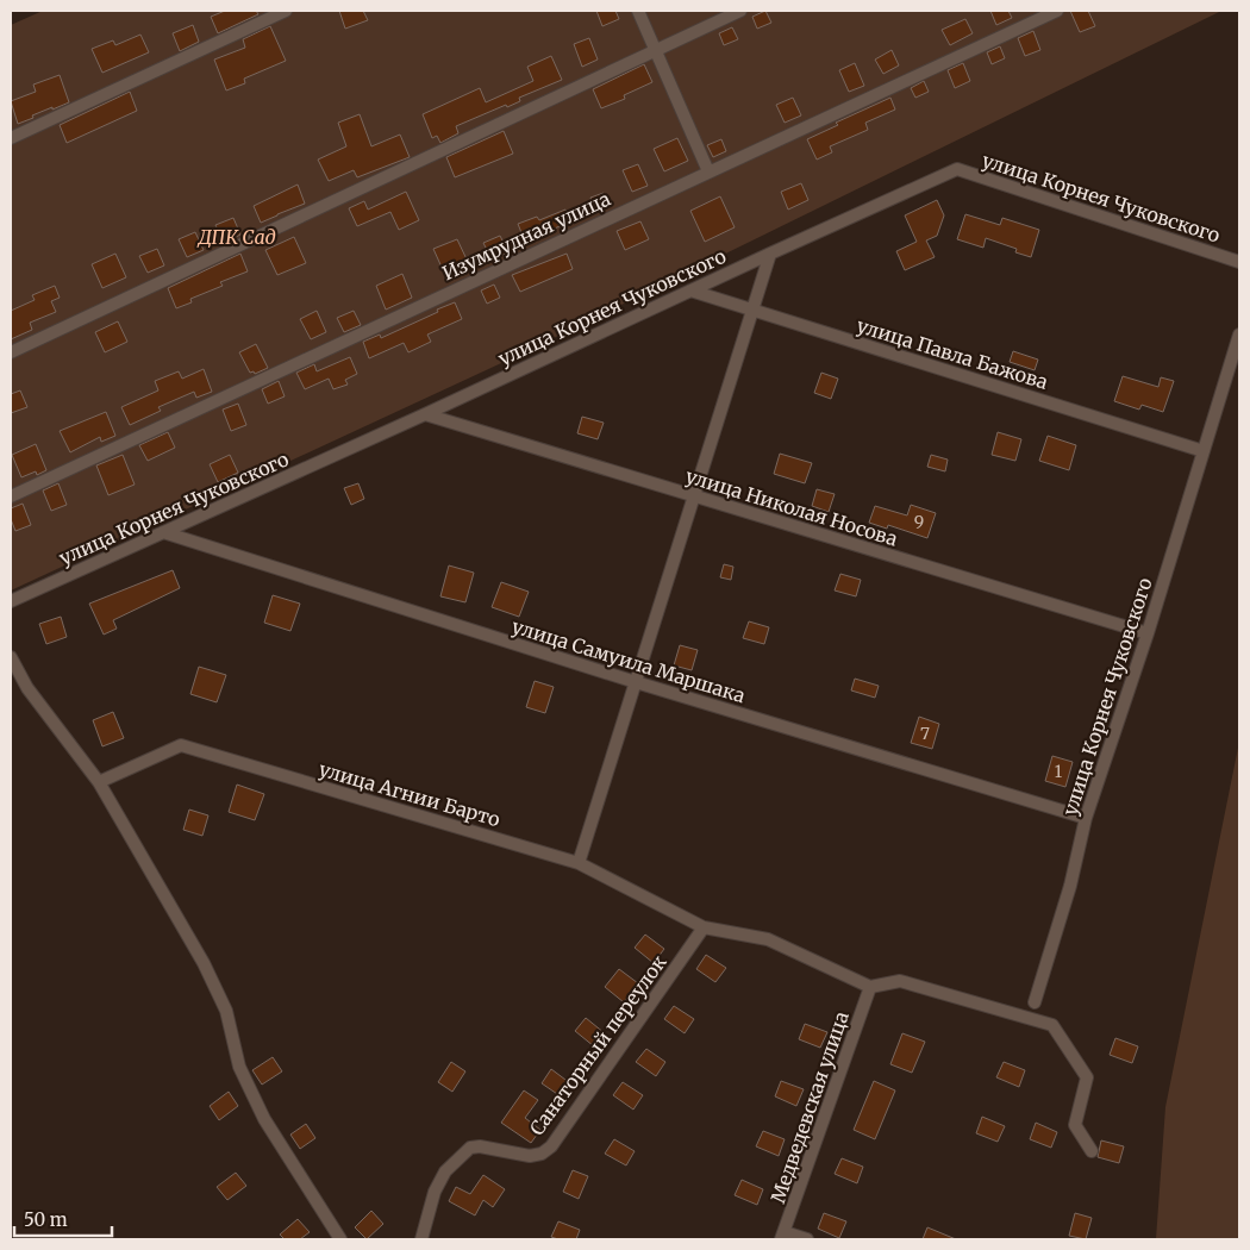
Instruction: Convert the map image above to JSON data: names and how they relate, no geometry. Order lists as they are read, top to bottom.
{
  "streets": {
    "street": [
      "улица Корнея Чуковского",
      "Изумрудная улица",
      "улица Павла Бажова",
      "улица Николая Носова",
      "улица Самуила Маршака",
      "улица Агнии Барто",
      "Санаторный переулок",
      "Медведевская улица"
    ]
  },
  "crossings": [
    ["улица Корнея Чуковского", "улица Павла Бажова"],
    ["улица Корнея Чуковского", "улица Николая Носова"],
    ["улица Корнея Чуковского", "улица Самуила Маршака"],
    ["улица Агнии Барто", "Санаторный переулок"],
    ["улица Агнии Барто", "Медведевская улица"]
  ],
  "parks": ["ДПК Сад"],
  "house_numbers": ["9", "7", "1"],
  "scale_bar": "50 m"
}
